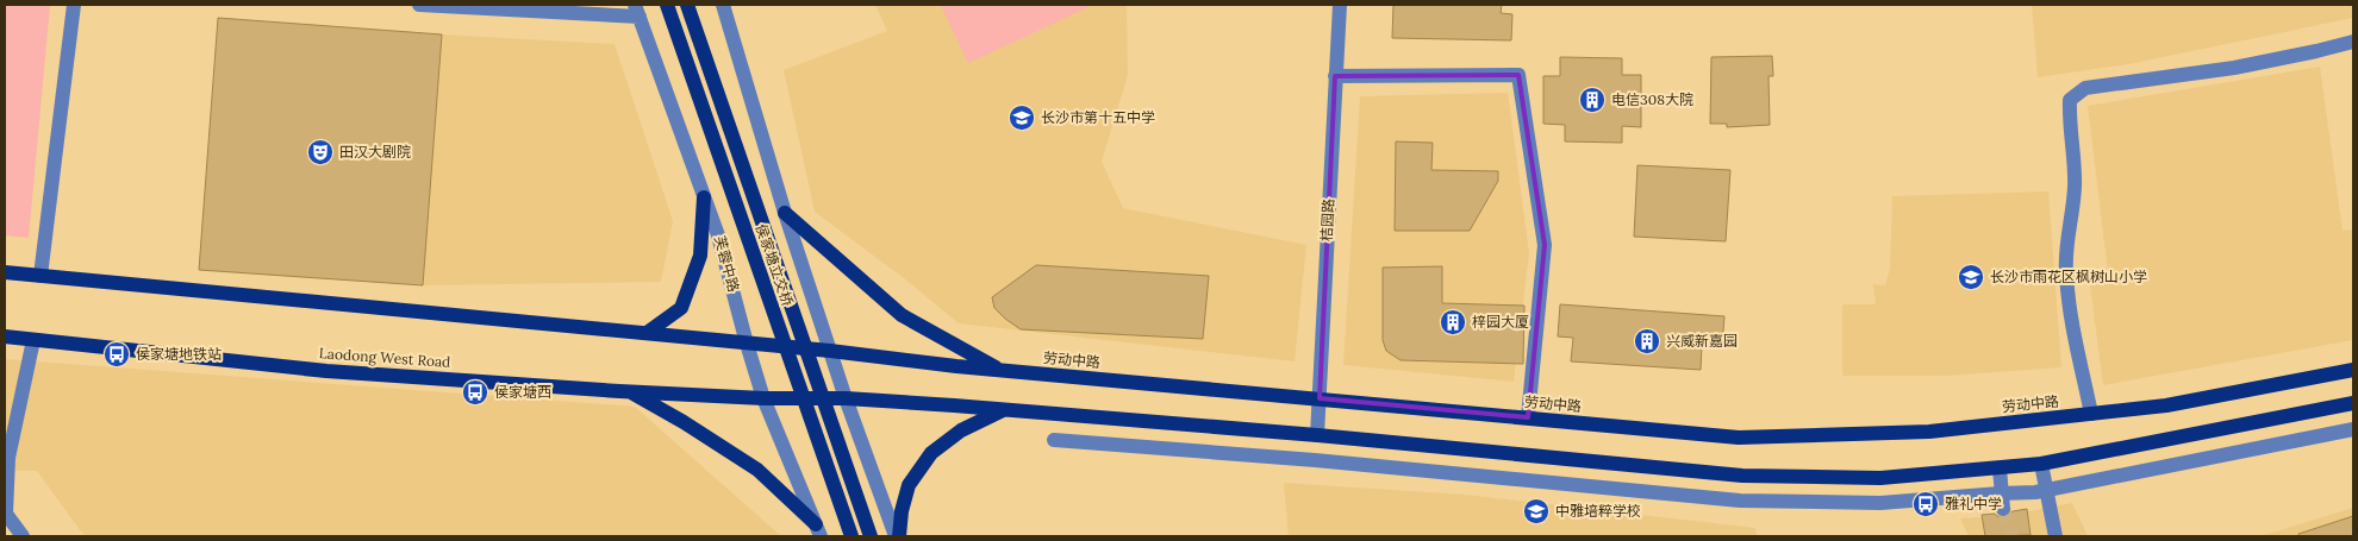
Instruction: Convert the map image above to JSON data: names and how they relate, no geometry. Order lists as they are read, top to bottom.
{
  "streets": {
    "main road": ["侯家塘立交桥", "Laodong West Road", "劳动中路"],
    "street": ["桔园路", "芙蓉中路"]
  },
  "crossings": [
    ["桔园路", "劳动中路"],
    ["芙蓉中路", "Laodong West Road"],
    ["芙蓉中路", "劳动中路"]
  ],
  "places": {
    "building": ["电信308大院", "梓园大厦", "兴威新嘉园"],
    "school or university": ["长沙市第十五中学", "长沙市雨花区枫树山小学", "中雅培粹学校"],
    "theatre": ["田汉大剧院"],
    "bus stop": ["侯家塘地铁站", "侯家塘西", "雅礼中学"]
  }
}
